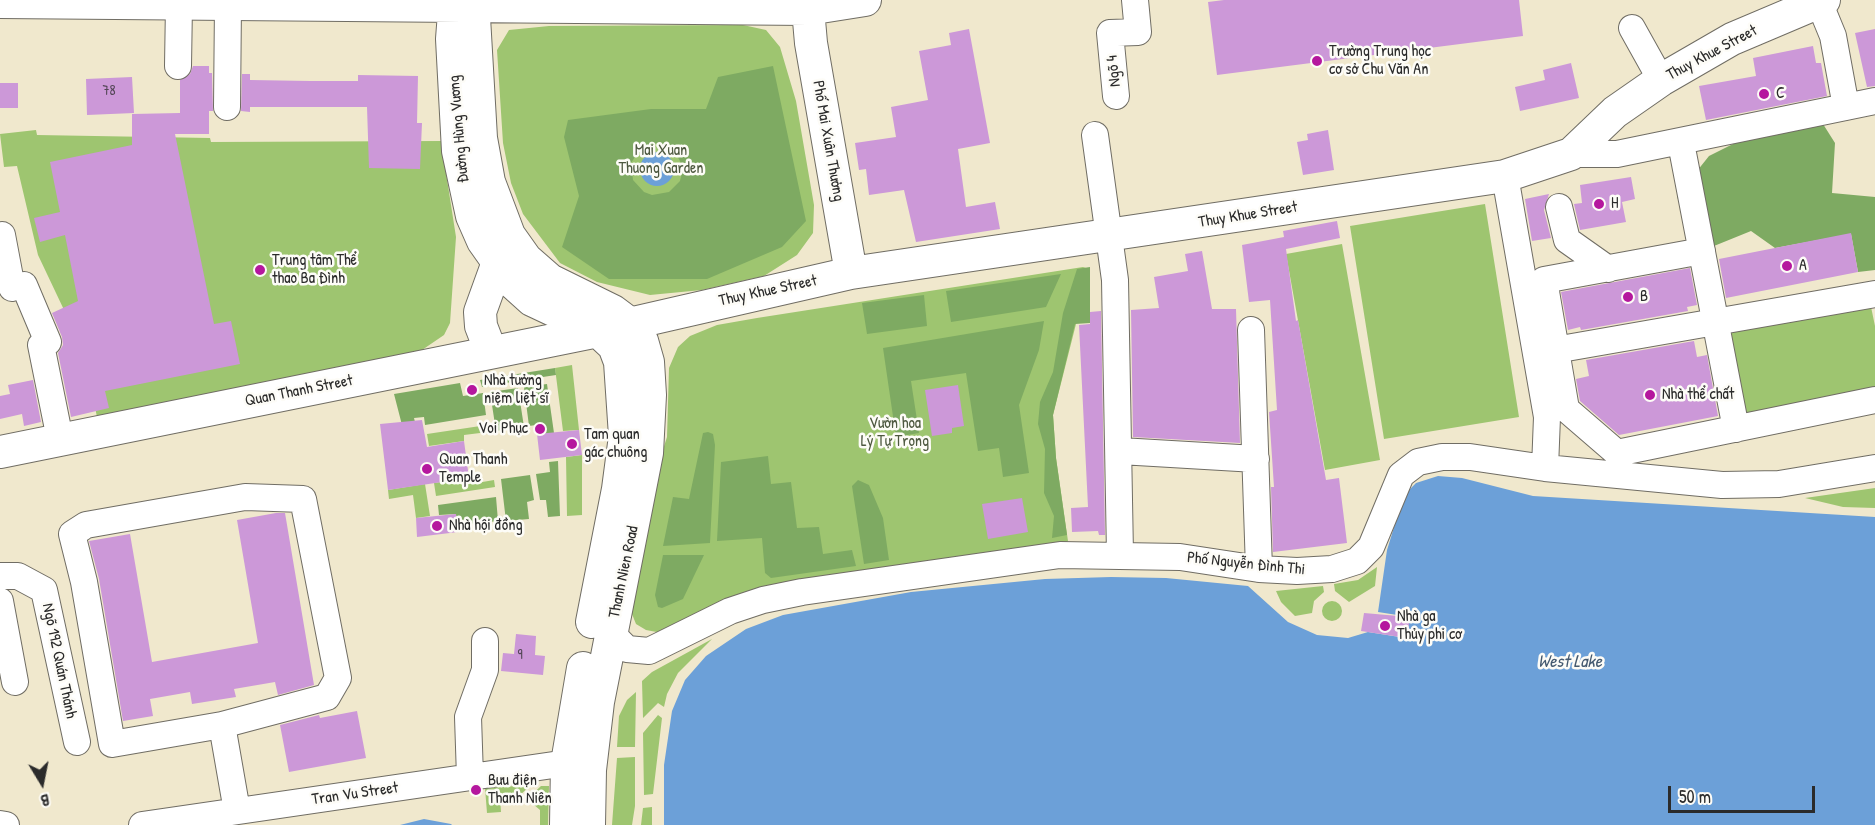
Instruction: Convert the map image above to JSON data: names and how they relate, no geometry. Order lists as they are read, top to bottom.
{
  "streets": {
    "main road": [
      "Thuy Khue Street",
      "Đường Hùng Vương",
      "Phố Mai Xuân Thưởng",
      "Quan Thanh Street",
      "Thanh Nien Road"
    ],
    "street": [
      "Ngõ 4",
      "Phố Nguyễn Đình Thi",
      "Ngõ 192 Quán Thánh",
      "Tran Vu Street"
    ]
  },
  "crossings": [
    ["Thuy Khue Street", "Đường Hùng Vương"],
    ["Thuy Khue Street", "Phố Mai Xuân Thưởng"],
    ["Thuy Khue Street", "Quan Thanh Street"],
    ["Thuy Khue Street", "Thanh Nien Road"],
    ["Đường Hùng Vương", "Quan Thanh Street"],
    ["Đường Hùng Vương", "Thanh Nien Road"],
    ["Quan Thanh Street", "Thanh Nien Road"],
    ["Phố Nguyễn Đình Thi", "Thanh Nien Road"],
    ["Thanh Nien Road", "Tran Vu Street"]
  ],
  "water": ["West Lake"],
  "parks": ["Mai Xuan Thuong Garden", "Vườn hoa Lý Tự Trọng"],
  "places": [
    "Trường Trung học cơ sở Chu Văn An",
    "C",
    "H",
    "A",
    "Trung tâm Thể thao Ba Đình",
    "B",
    "Nhà tưởng niệm liệt sĩ",
    "Nhà thể chất",
    "Voi Phục",
    "Tam quan gác chuông",
    "Quan Thanh Temple",
    "Nhà hội đồng",
    "Nhà ga Thủy phi cơ",
    "Bưu điện Thanh Niên"
  ],
  "house_numbers": ["78", "9"],
  "scale_bar": "50 m",
  "north": "bottom"
}
